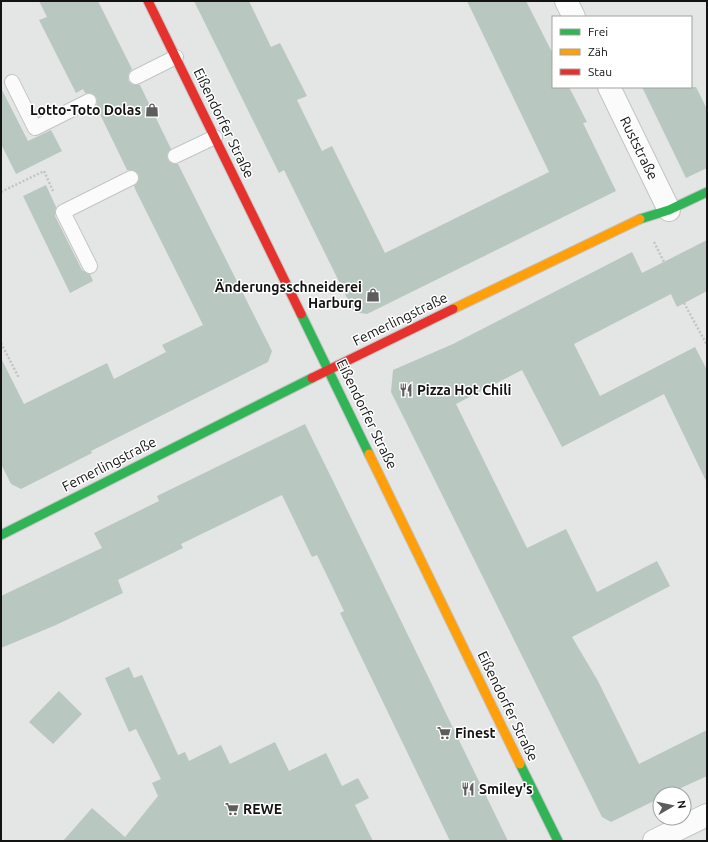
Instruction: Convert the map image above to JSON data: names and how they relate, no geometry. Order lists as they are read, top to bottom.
{
  "streets": {
    "main road": ["Eißendorfer Straße", "Femerlingstraße"],
    "street": ["Ruststraße"]
  },
  "crossings": [
    ["Eißendorfer Straße", "Femerlingstraße"],
    ["Ruststraße", "Femerlingstraße"]
  ],
  "places": {
    "shop": ["Lotto-Toto Dolas", "Änderungsschneiderei Harburg"],
    "restaurant": ["Pizza Hot Chili", "Smiley's"],
    "supermarket": ["Finest", "REWE"]
  },
  "legend": ["Frei", "Zäh", "Stau"],
  "north": "right"
}
